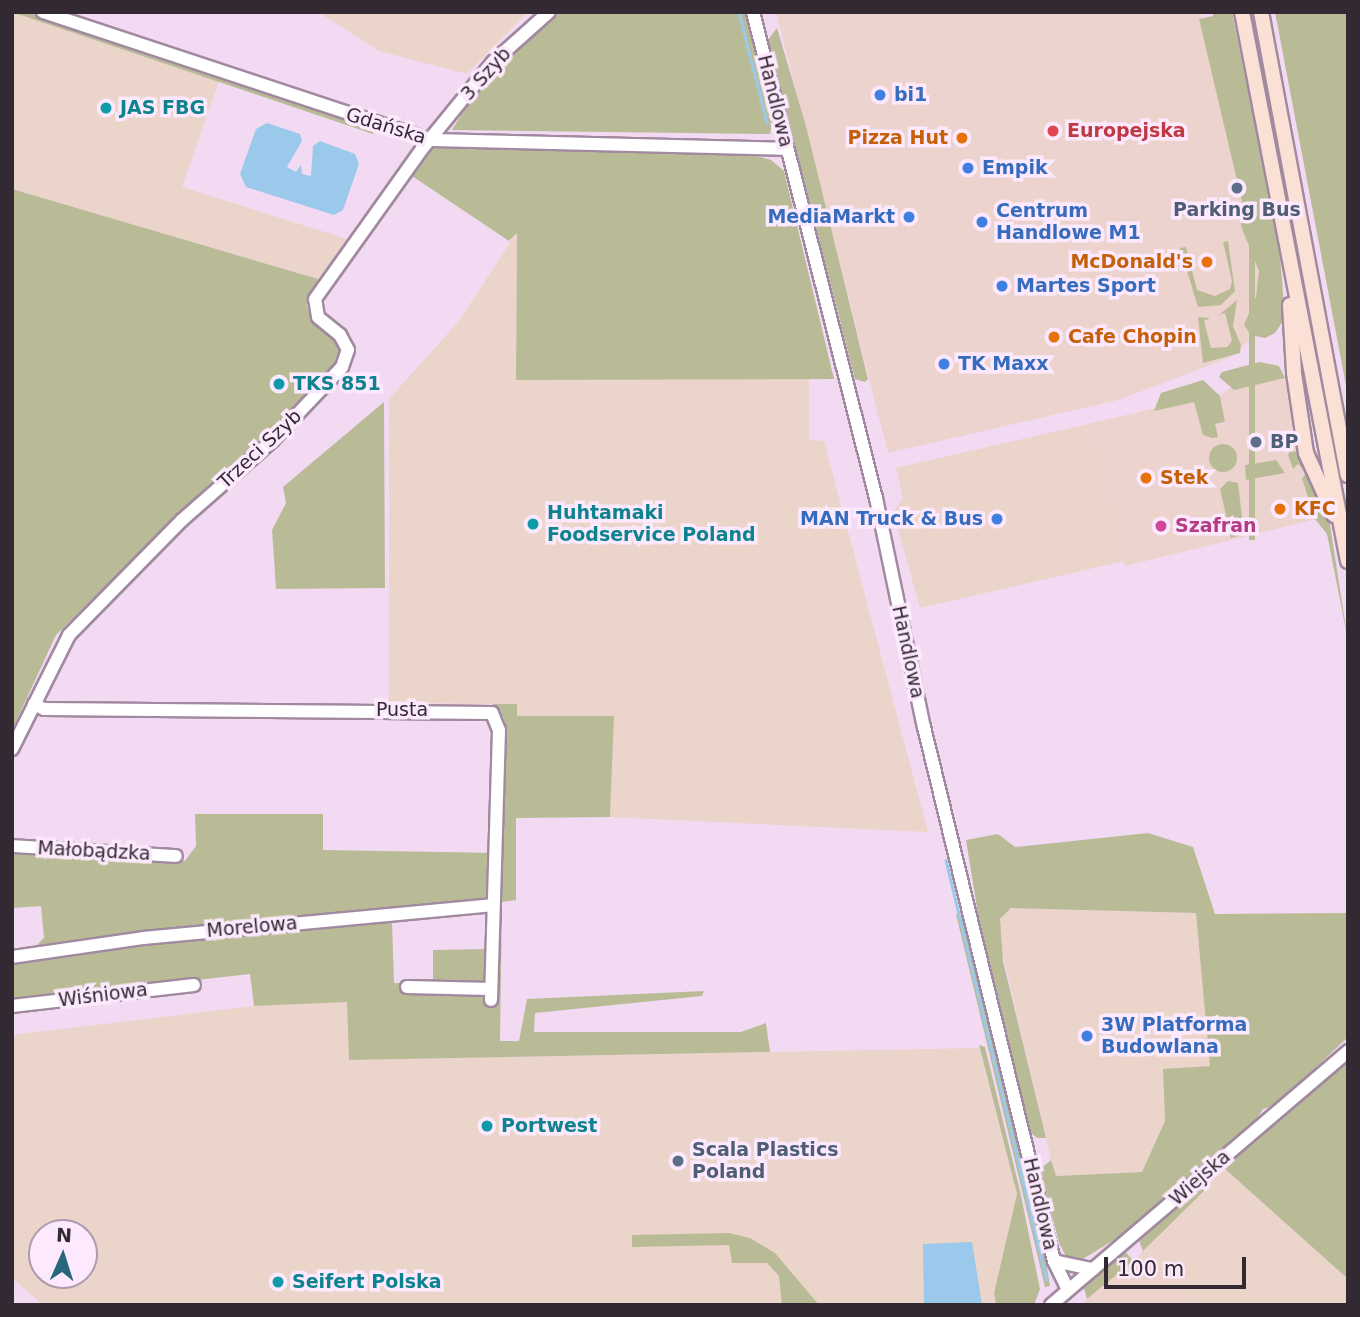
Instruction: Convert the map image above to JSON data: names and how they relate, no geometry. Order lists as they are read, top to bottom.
{
  "streets": {
    "street": [
      "3 Szyb",
      "Handlowa",
      "Gdańska",
      "Trzeci Szyb",
      "Pusta",
      "Małobądzka",
      "Morelowa",
      "Wiśniowa",
      "Wiejska"
    ]
  },
  "crossings": [
    ["3 Szyb", "Gdańska"],
    ["3 Szyb", "Trzeci Szyb"],
    ["Handlowa", "Gdańska"],
    ["Handlowa", "Wiejska"],
    ["Gdańska", "Trzeci Szyb"],
    ["Trzeci Szyb", "Pusta"],
    ["Pusta", "Morelowa"]
  ],
  "places": [
    "bi1",
    "JAS FBG",
    "Europejska",
    "Pizza Hut",
    "Empik",
    "Parking Bus",
    "MediaMarkt",
    "Centrum Handlowe M1",
    "McDonald's",
    "Martes Sport",
    "Cafe Chopin",
    "TK Maxx",
    "TKS 851",
    "BP",
    "Stek",
    "KFC",
    "MAN Truck & Bus",
    "Huhtamaki Foodservice Poland",
    "Szafran",
    "3W Platforma Budowlana",
    "Portwest",
    "Scala Plastics Poland",
    "Seifert Polska"
  ],
  "scale_bar": "100 m",
  "north": "top"
}
